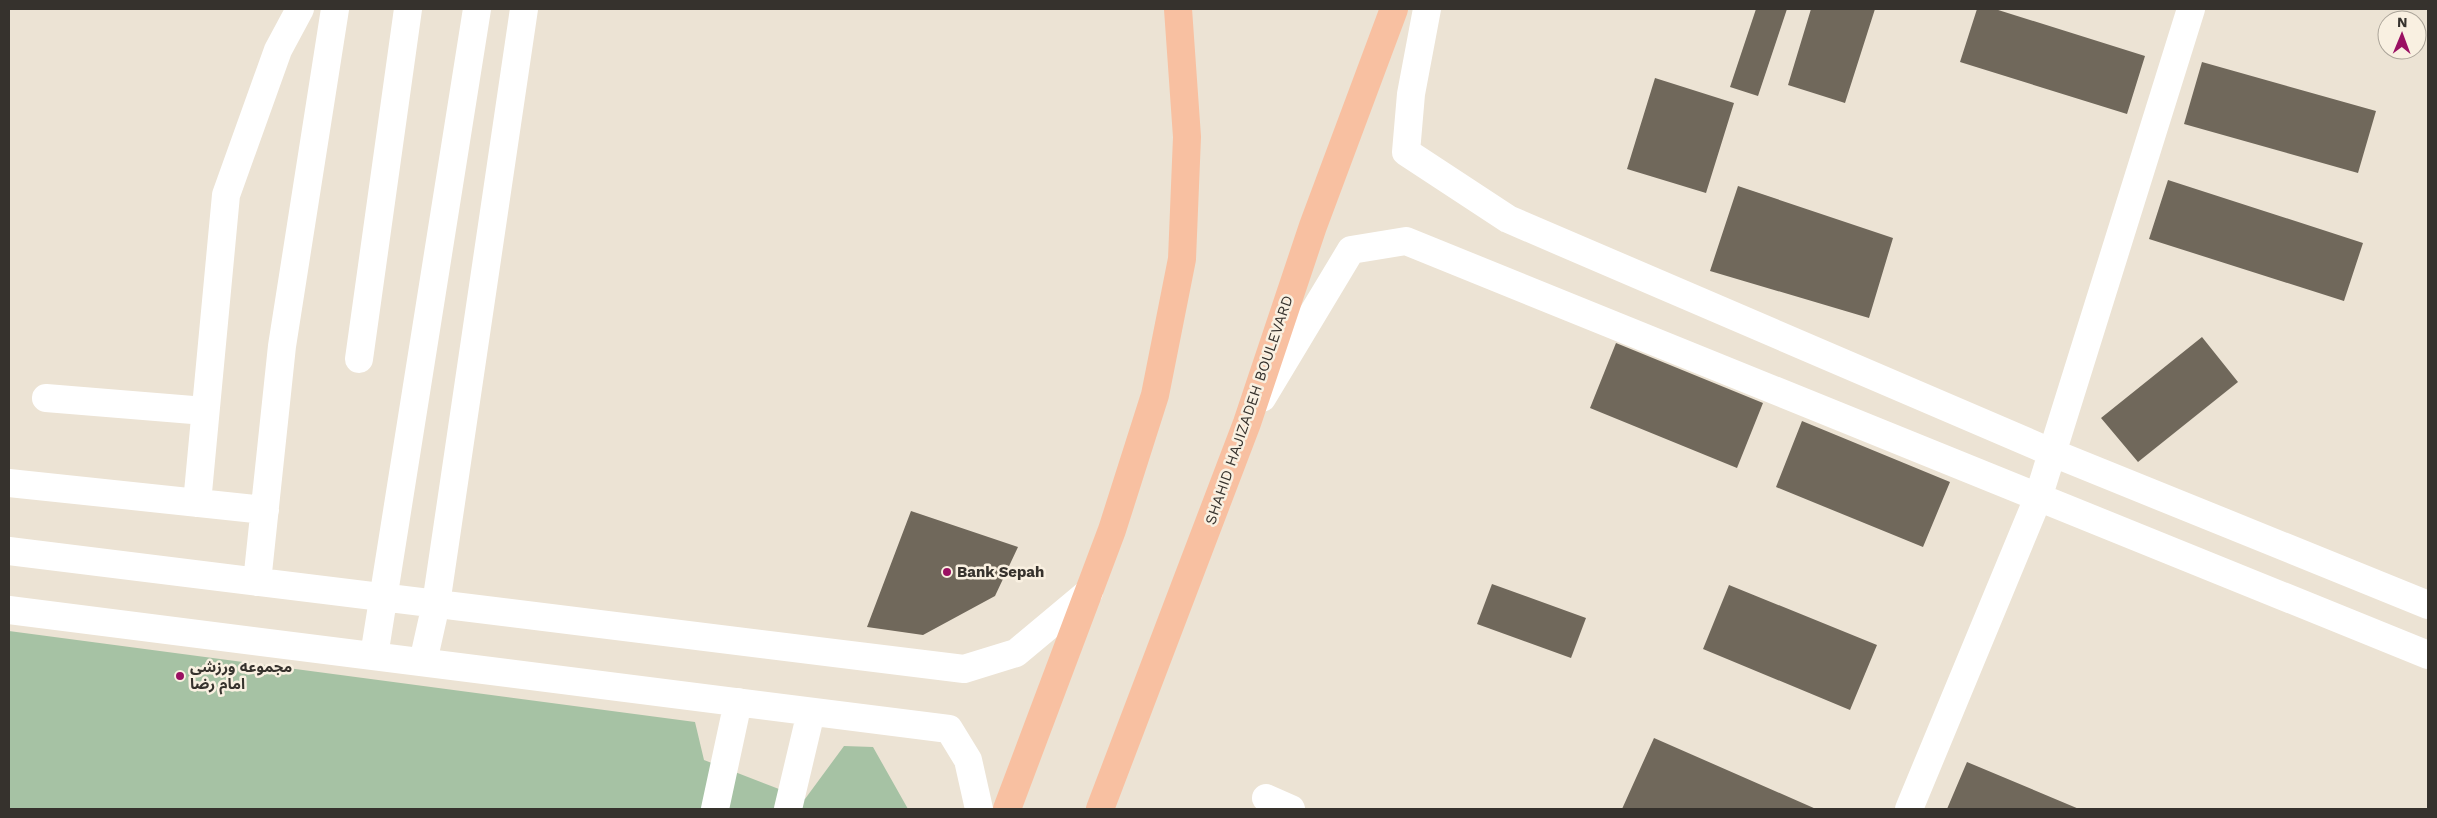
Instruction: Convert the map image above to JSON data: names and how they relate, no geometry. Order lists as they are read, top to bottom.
{
  "streets": {
    "main road": ["SHAHID HAJIZADEH BOULEVARD"]
  },
  "places": ["Bank Sepah", "مجموعه ورزشی امام رضا"],
  "north": "top"
}
